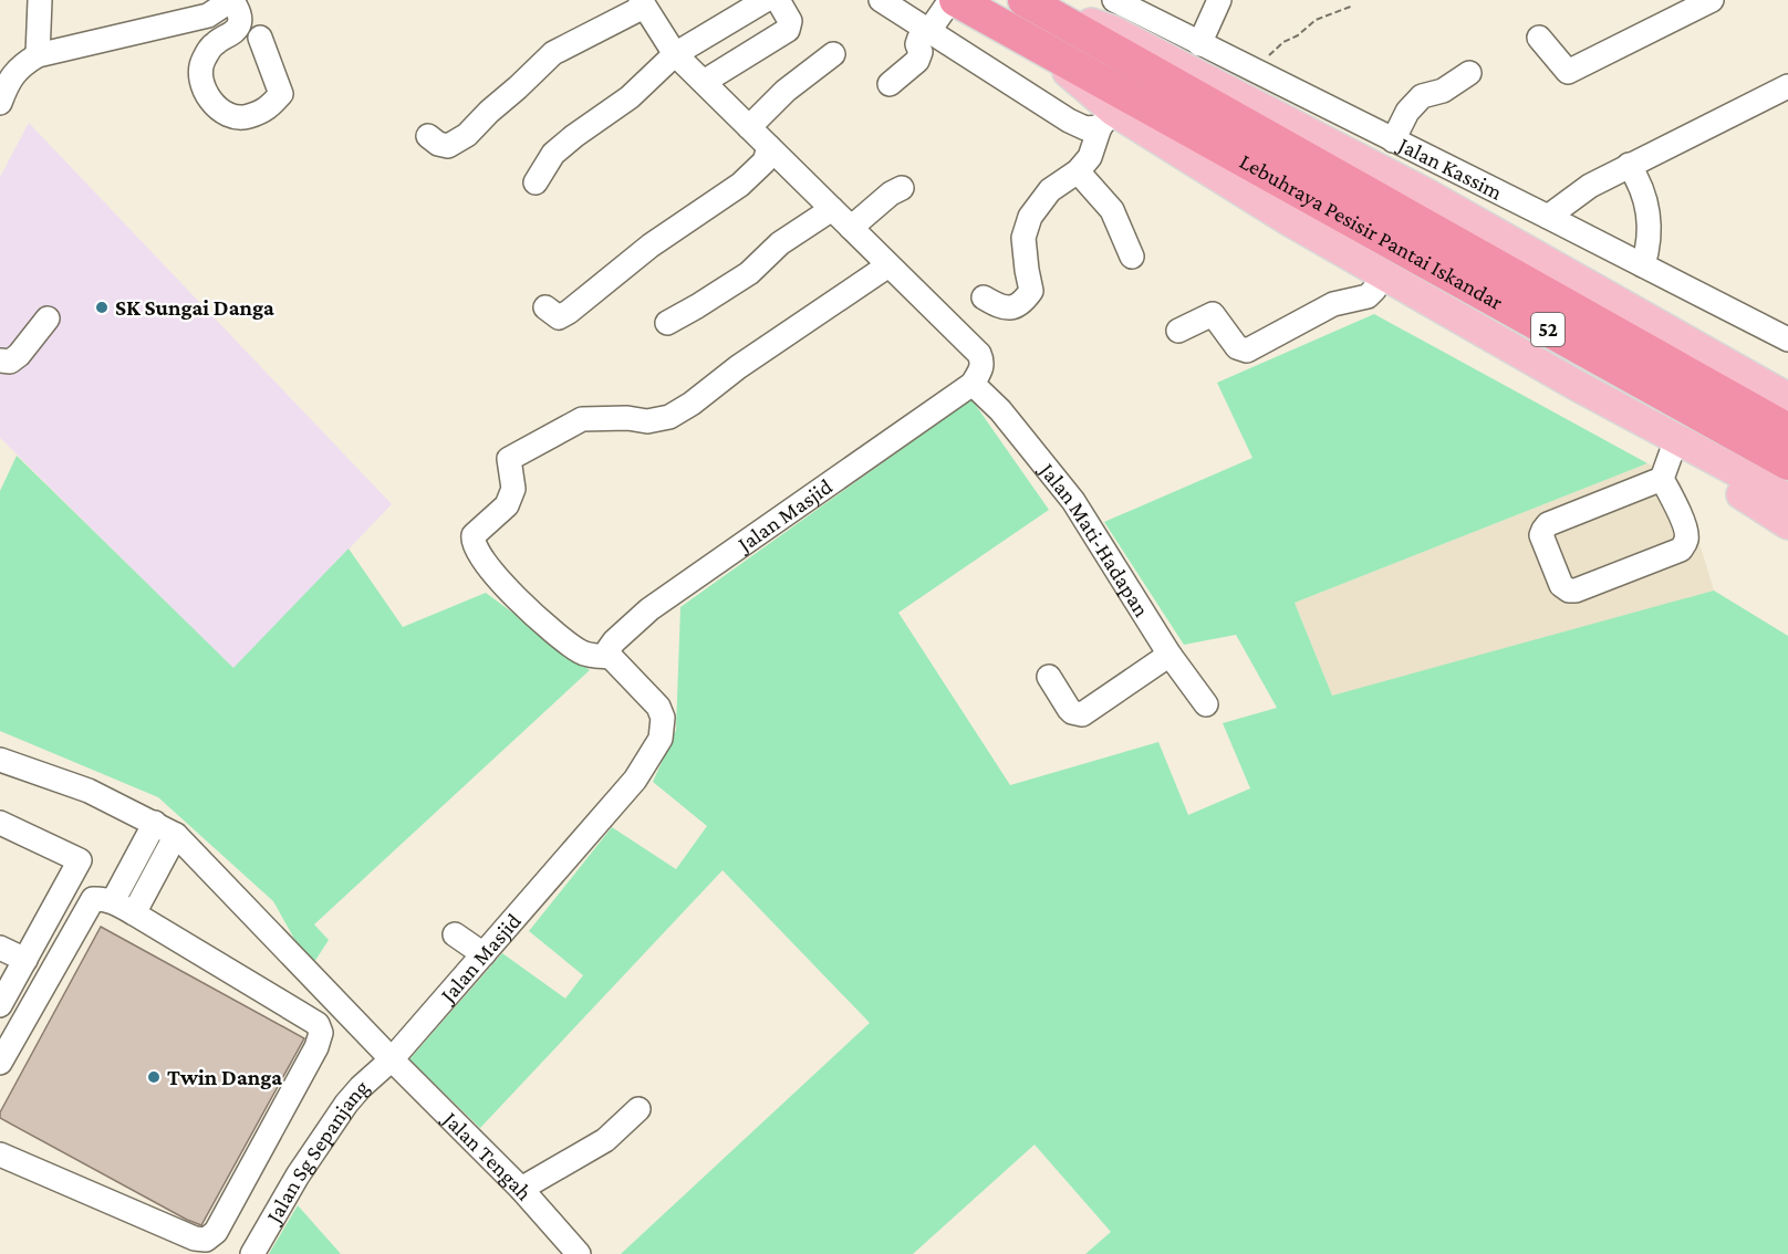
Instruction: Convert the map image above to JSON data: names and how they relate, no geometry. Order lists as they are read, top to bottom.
{
  "streets": {
    "highway": ["Lebuhraya Pesisir Pantai Iskandar", "52"],
    "street": [
      "Jalan Kassim",
      "Jalan Masjid",
      "Jalan Mati-Hadapan",
      "Jalan Sg Sepanjang",
      "Jalan Tengah"
    ]
  },
  "crossings": [
    ["Jalan Masjid", "Jalan Mati-Hadapan"],
    ["Jalan Masjid", "Jalan Sg Sepanjang"],
    ["Jalan Masjid", "Jalan Tengah"],
    ["Jalan Sg Sepanjang", "Jalan Tengah"]
  ],
  "places": ["SK Sungai Danga", "Twin Danga"]
}
